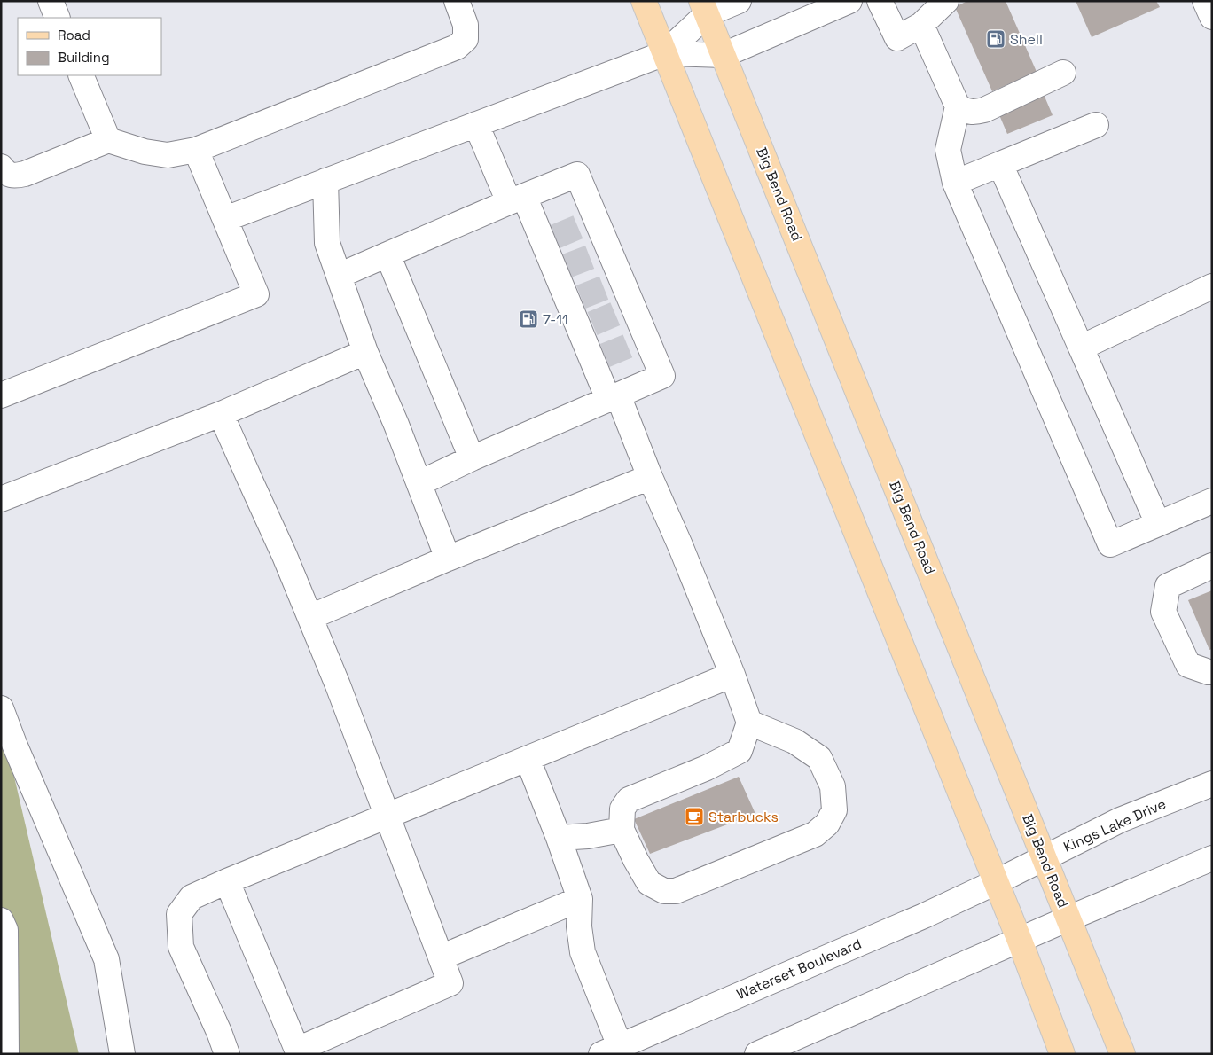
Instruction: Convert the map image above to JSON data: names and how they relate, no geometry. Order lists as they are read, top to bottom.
{
  "streets": {
    "main road": ["Big Bend Road"],
    "street": ["Kings Lake Drive", "Waterset Boulevard"]
  },
  "crossings": [
    ["Big Bend Road", "Kings Lake Drive"],
    ["Kings Lake Drive", "Waterset Boulevard"]
  ],
  "places": {
    "fuel station": ["Shell", "7-11"],
    "cafe": ["Starbucks"]
  },
  "legend": ["Road", "Building"]
}
